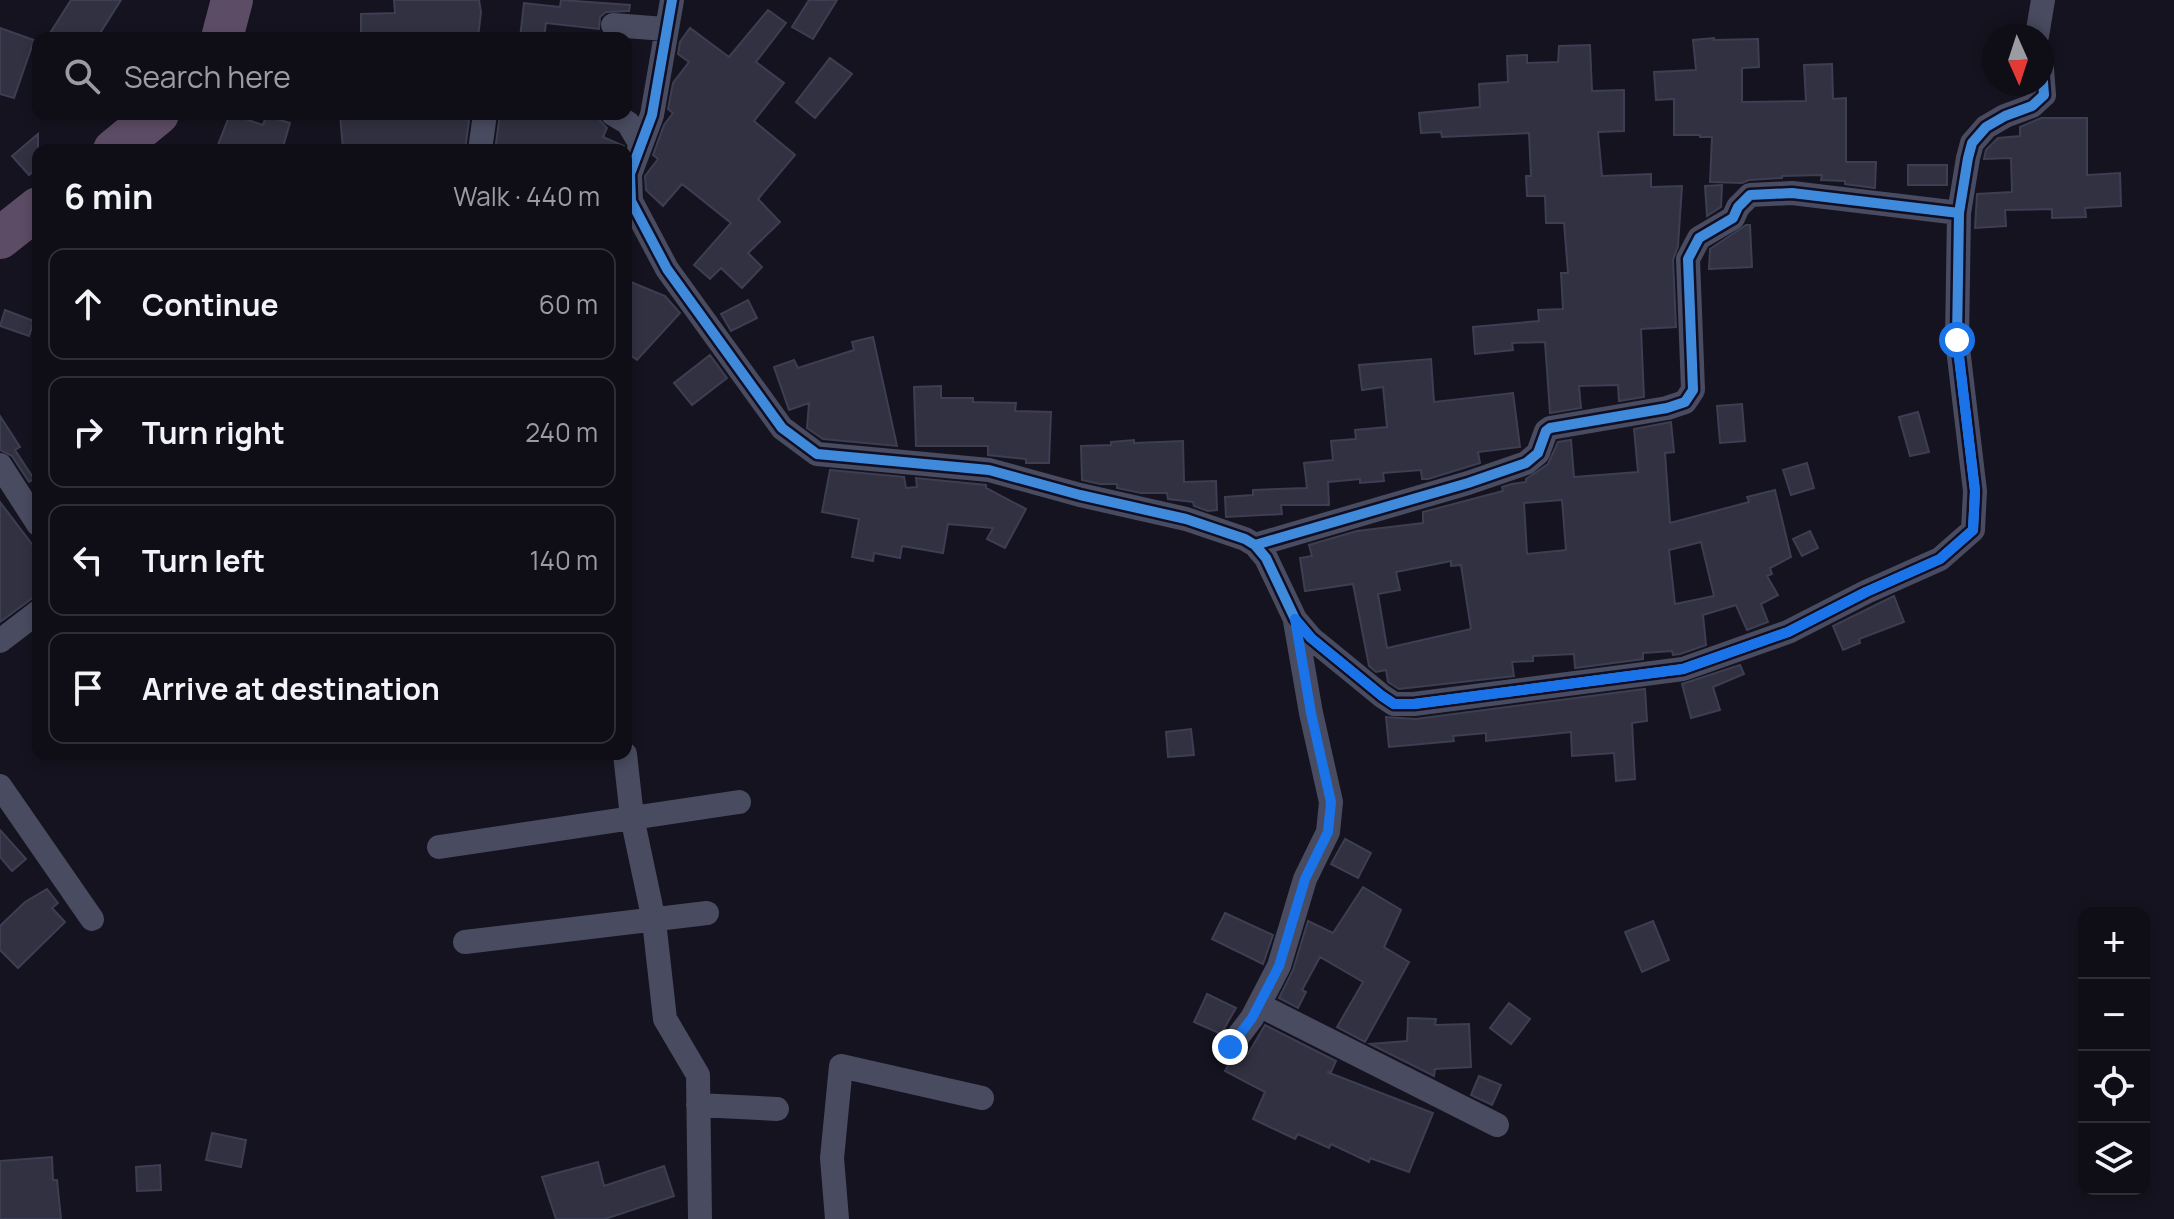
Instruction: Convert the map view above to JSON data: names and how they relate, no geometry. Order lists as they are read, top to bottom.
{
  "north": "bottom",
  "page": {
    "search": "Search here",
    "heading": ["6 min", "Walk · 440 m"],
    "list": [
      ["Continue", "60 m"],
      ["Turn right", "240 m"],
      ["Turn left", "140 m"],
      "Arrive at destination"
    ],
    "map_buttons": ["+", "−"]
  }
}
